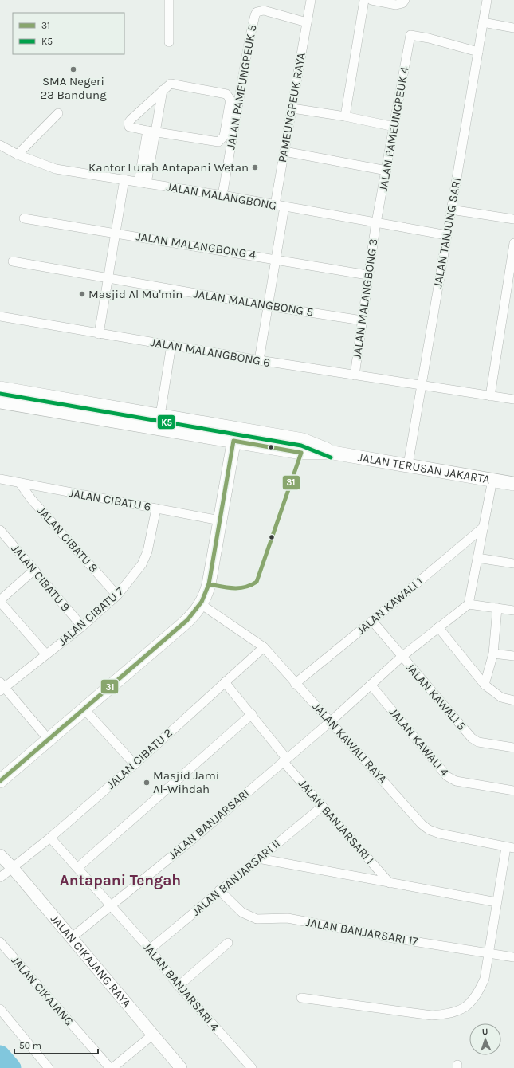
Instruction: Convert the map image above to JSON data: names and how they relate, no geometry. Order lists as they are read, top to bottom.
{
  "streets": {
    "main road": ["JALAN TERUSAN JAKARTA", "JALAN CIKAJANG RAYA"],
    "street": [
      "JALAN PAMEUNGPEUK 5",
      "PAMEUNGPEUK RAYA",
      "JALAN PAMEUNGPEUK 4",
      "JALAN MALANGBONG",
      "JALAN TANJUNG SARI",
      "JALAN MALANGBONG 4",
      "JALAN MALANGBONG 3",
      "JALAN MALANGBONG 5",
      "JALAN MALANGBONG 6",
      "JALAN CIBATU 6",
      "JALAN CIBATU 8",
      "JALAN CIBATU 9",
      "JALAN KAWALI 1",
      "JALAN CIBATU 7",
      "JALAN KAWALI 5",
      "JALAN KAWALI 4",
      "JALAN KAWALI RAYA",
      "JALAN CIBATU 2",
      "JALAN BANJARSARI I",
      "JALAN BANJARSARI",
      "JALAN BANJARSARI II",
      "JALAN BANJARSARI 17",
      "JALAN BANJARSARI 4",
      "JALAN CIKAJANG"
    ]
  },
  "crossings": [
    ["JALAN PAMEUNGPEUK 5", "PAMEUNGPEUK RAYA"],
    ["JALAN PAMEUNGPEUK 5", "JALAN MALANGBONG"],
    ["PAMEUNGPEUK RAYA", "JALAN MALANGBONG"],
    ["JALAN PAMEUNGPEUK 4", "JALAN MALANGBONG"],
    ["JALAN PAMEUNGPEUK 4", "JALAN TANJUNG SARI"],
    ["JALAN PAMEUNGPEUK 4", "JALAN MALANGBONG 3"],
    ["JALAN MALANGBONG", "JALAN TANJUNG SARI"],
    ["JALAN MALANGBONG", "JALAN MALANGBONG 3"],
    ["JALAN TANJUNG SARI", "JALAN MALANGBONG 6"],
    ["JALAN TANJUNG SARI", "JALAN TERUSAN JAKARTA"],
    ["JALAN MALANGBONG 4", "JALAN MALANGBONG 3"],
    ["JALAN MALANGBONG 3", "JALAN MALANGBONG 5"],
    ["JALAN MALANGBONG 3", "JALAN MALANGBONG 6"],
    ["JALAN CIBATU 6", "JALAN CIBATU 8"],
    ["JALAN CIBATU 6", "JALAN CIBATU 7"],
    ["JALAN CIBATU 8", "JALAN CIBATU 7"],
    ["JALAN CIBATU 9", "JALAN CIBATU 7"],
    ["JALAN KAWALI 1", "JALAN KAWALI 5"],
    ["JALAN KAWALI 1", "JALAN KAWALI RAYA"],
    ["JALAN KAWALI 5", "JALAN BANJARSARI"],
    ["JALAN KAWALI 4", "JALAN BANJARSARI"],
    ["JALAN KAWALI RAYA", "JALAN CIBATU 2"],
    ["JALAN KAWALI RAYA", "JALAN BANJARSARI"],
    ["JALAN CIBATU 2", "JALAN BANJARSARI I"],
    ["JALAN CIBATU 2", "JALAN CIKAJANG RAYA"],
    ["JALAN CIBATU 2", "JALAN BANJARSARI 4"],
    ["JALAN BANJARSARI I", "JALAN BANJARSARI"],
    ["JALAN BANJARSARI I", "JALAN BANJARSARI II"],
    ["JALAN BANJARSARI", "JALAN CIKAJANG RAYA"],
    ["JALAN BANJARSARI", "JALAN BANJARSARI 4"],
    ["JALAN BANJARSARI II", "JALAN BANJARSARI 17"],
    ["JALAN BANJARSARI II", "JALAN BANJARSARI 4"]
  ],
  "districts": ["Antapani Tengah"],
  "places": [
    "SMA Negeri 23 Bandung",
    "Kantor Lurah Antapani Wetan",
    "Masjid Al Mu'min",
    "Masjid Jami Al-Wihdah"
  ],
  "lines": ["transit line K5", "transit line 31"],
  "legend": ["31", "K5"],
  "scale_bar": "50 m",
  "north": "top"
}
